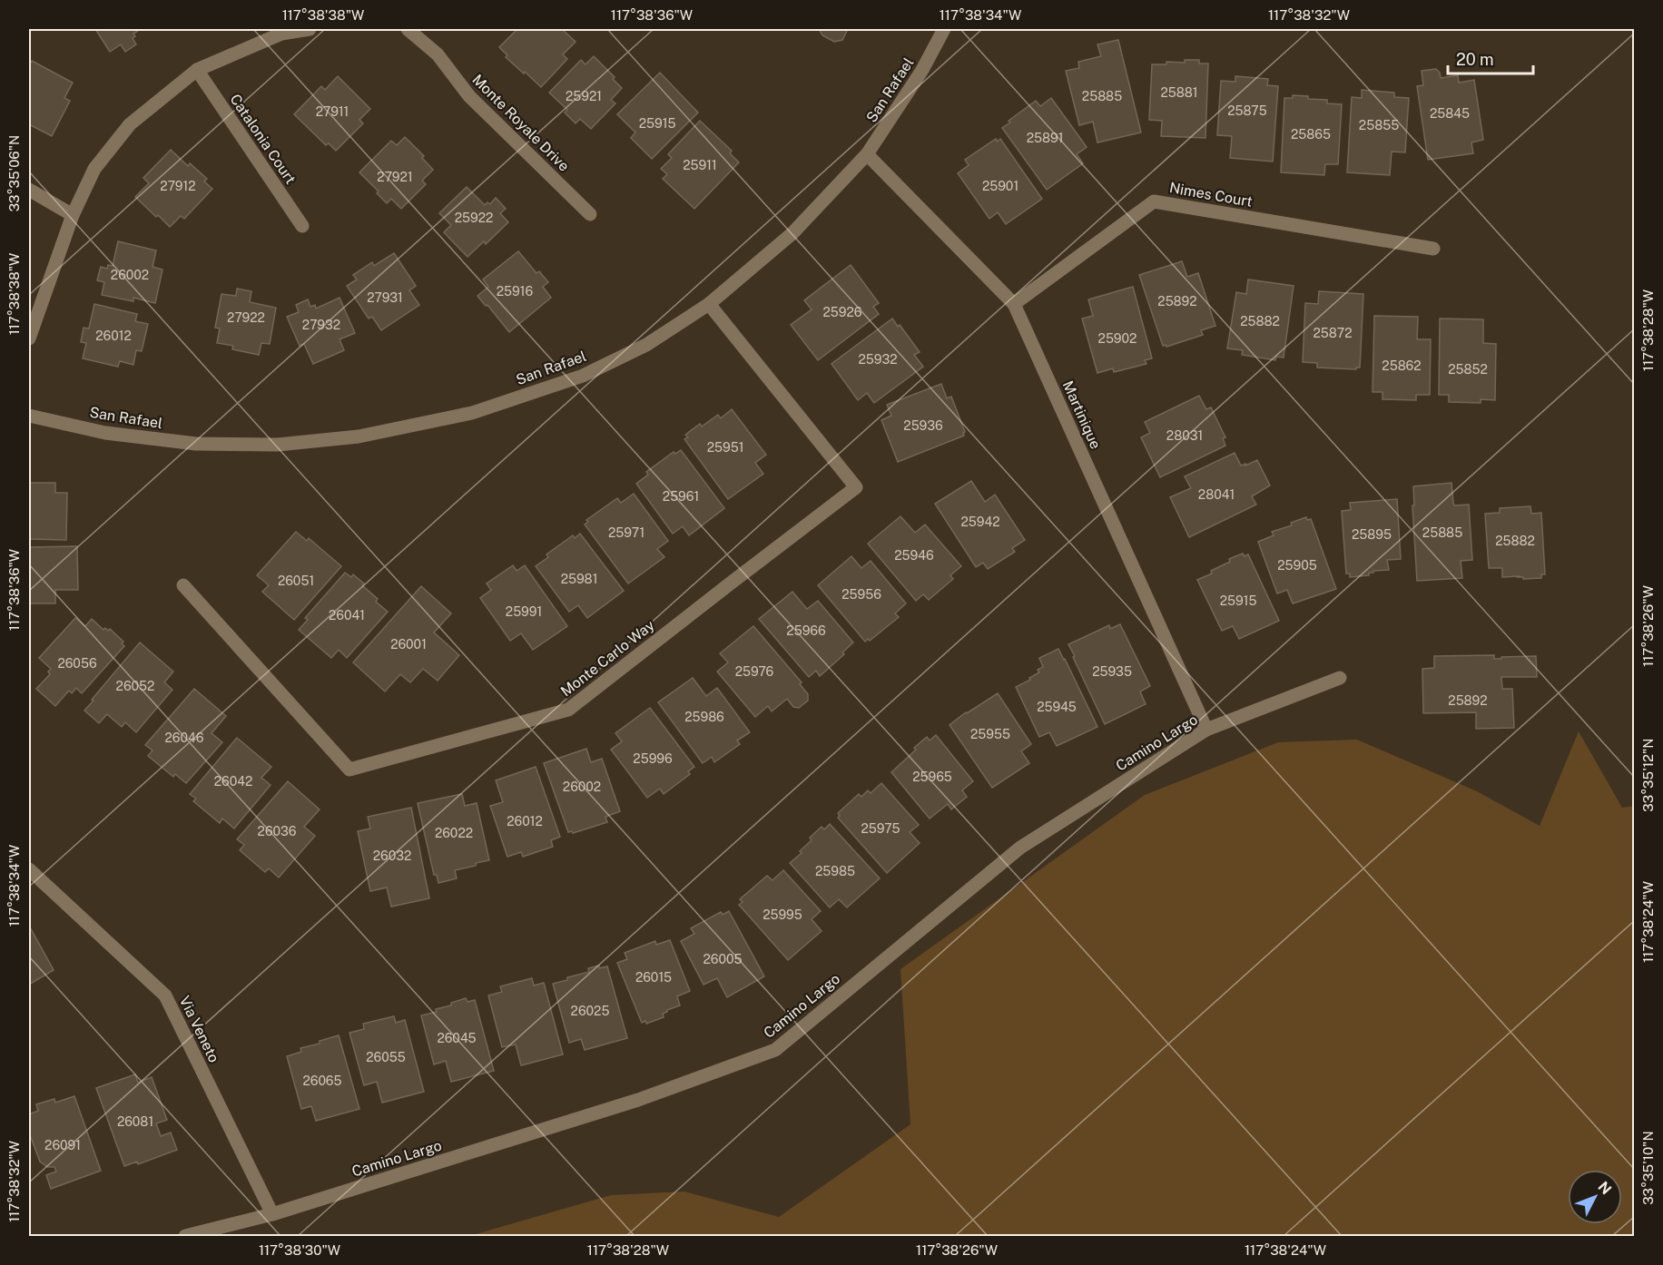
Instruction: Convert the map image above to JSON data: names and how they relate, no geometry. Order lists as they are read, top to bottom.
{
  "streets": {
    "street": [
      "San Rafael",
      "Monte Royale Drive",
      "Catalonia Court",
      "Nimes Court",
      "Martinique",
      "Monte Carlo Way",
      "Camino Largo",
      "Via Veneto"
    ]
  },
  "crossings": [
    ["San Rafael", "Martinique"],
    ["San Rafael", "Monte Carlo Way"],
    ["Nimes Court", "Martinique"],
    ["Martinique", "Camino Largo"],
    ["Camino Largo", "Via Veneto"]
  ],
  "house_numbers": [
    "25881",
    "25921",
    "25885",
    "25875",
    "27911",
    "25845",
    "25915",
    "25855",
    "25865",
    "25891",
    "25911",
    "27921",
    "27912",
    "25901",
    "25922",
    "26002",
    "25916",
    "27931",
    "25892",
    "25926",
    "27922",
    "25882",
    "27932",
    "25872",
    "26012",
    "25902",
    "25932",
    "25862",
    "25852",
    "25936",
    "28031",
    "25951",
    "28041",
    "25961",
    "25942",
    "25971",
    "25885",
    "25895",
    "25882",
    "25946",
    "25905",
    "25981",
    "26051",
    "25956",
    "25915",
    "25991",
    "26041",
    "25966",
    "26001",
    "26056",
    "25976",
    "25935",
    "26052",
    "25892",
    "25945",
    "25986",
    "25955",
    "26046",
    "25996",
    "25965",
    "26042",
    "26002",
    "26012",
    "25975",
    "26036",
    "26022",
    "26032",
    "25985",
    "25995",
    "26005",
    "26015",
    "26025",
    "26045",
    "26055",
    "26065",
    "26081",
    "26091"
  ],
  "scale_bar": "20 m",
  "north": "top right",
  "coordinates": [
    "117°38'38\"W",
    "117°38'36\"W",
    "117°38'34\"W",
    "117°38'32\"W",
    "33°35'06\"N",
    "117°38'28\"W",
    "117°38'26\"W",
    "33°35'12\"N",
    "117°38'24\"W",
    "33°35'10\"N",
    "117°38'30\"W"
  ]
}
